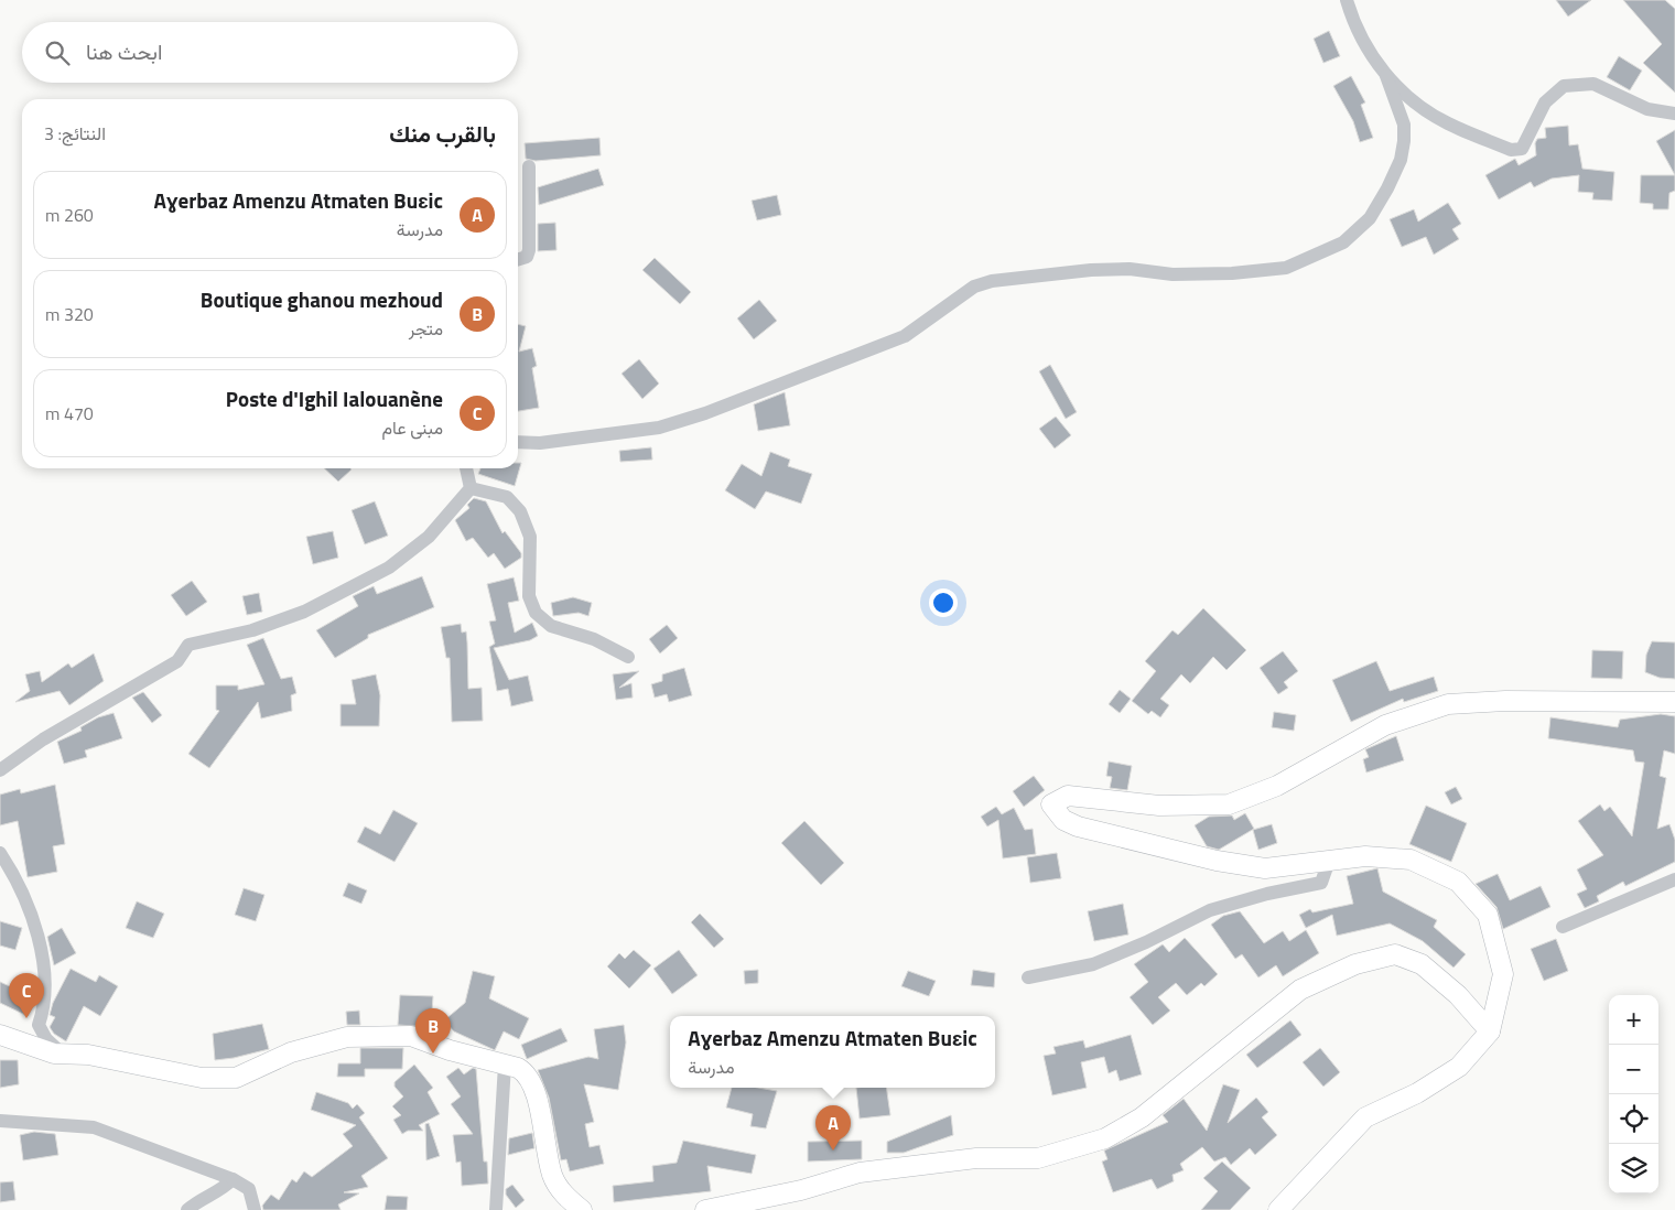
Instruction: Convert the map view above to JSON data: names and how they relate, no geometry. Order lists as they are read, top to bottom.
{
  "page": {
    "search": "ابحث هنا",
    "heading": ["بالقرب منك", "النتائج: 3"],
    "list": [
      {
        "mark": "A",
        "name": "Aɣerbaz Amenzu Atmaten Buɛic",
        "note": "مدرسة",
        "value": "260 m"
      },
      {
        "mark": "B",
        "name": "Boutique ghanou mezhoud",
        "note": "متجر",
        "value": "320 m"
      },
      {
        "mark": "C",
        "name": "Poste d'Ighil Ialouanène",
        "note": "مبنى عام",
        "value": "470 m"
      }
    ],
    "pins": ["C", "B", "A"],
    "map_buttons": ["+", "−"],
    "popup": ["Aɣerbaz Amenzu Atmaten Buɛic", "مدرسة"]
  }
}
